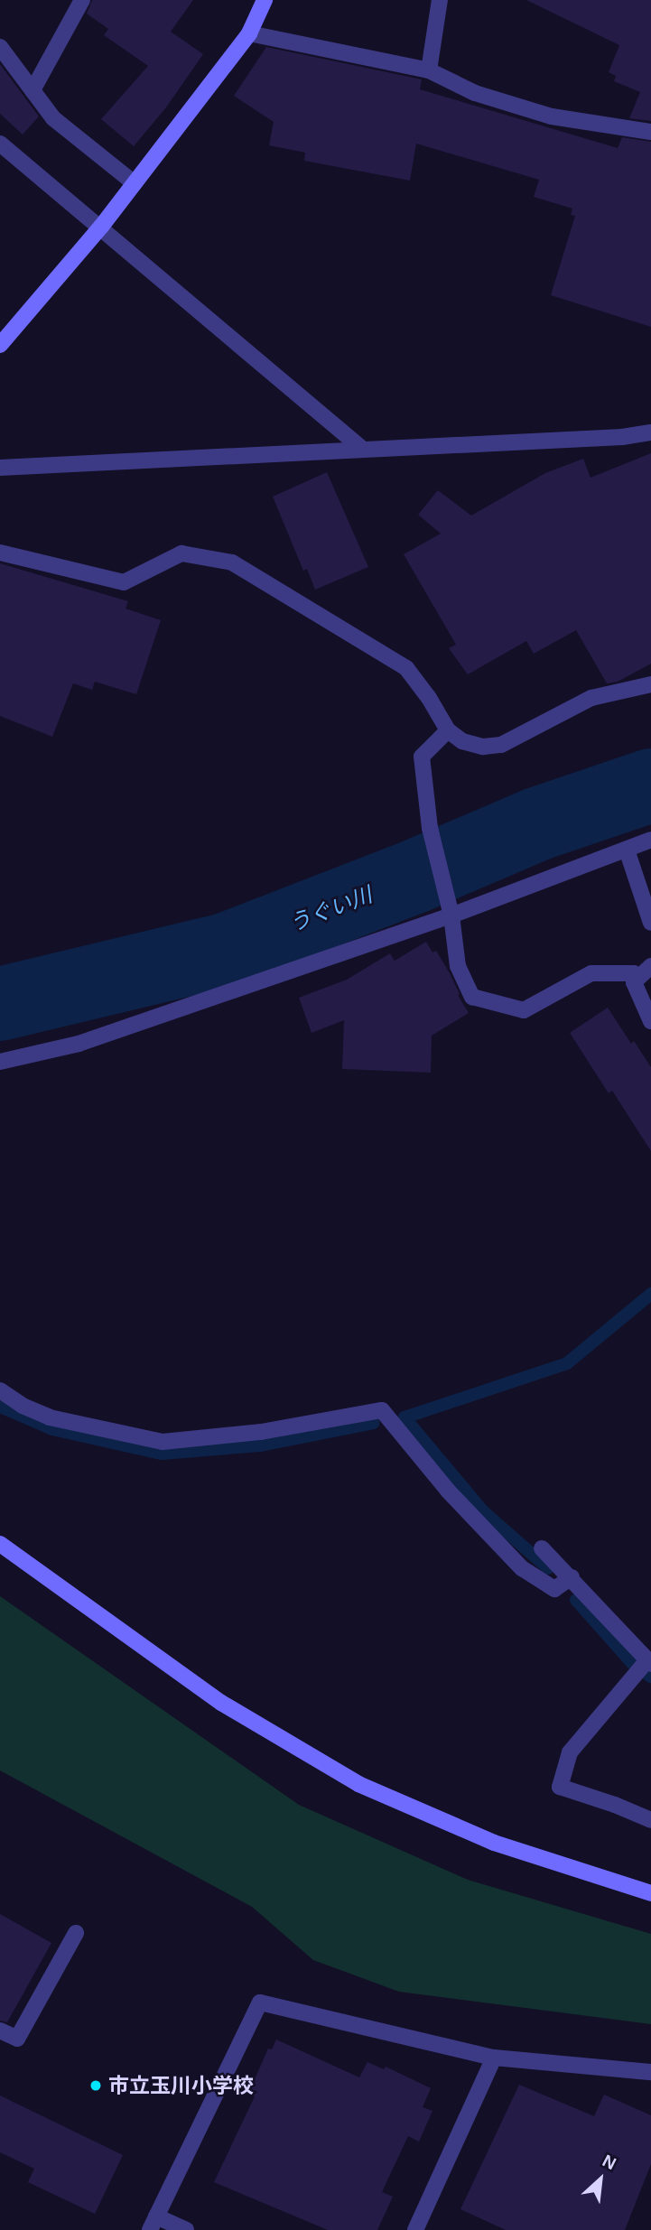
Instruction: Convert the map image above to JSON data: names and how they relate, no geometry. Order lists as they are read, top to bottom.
{
  "water": ["うぐい川"],
  "places": ["市立玉川小学校"],
  "north": "top right"
}
